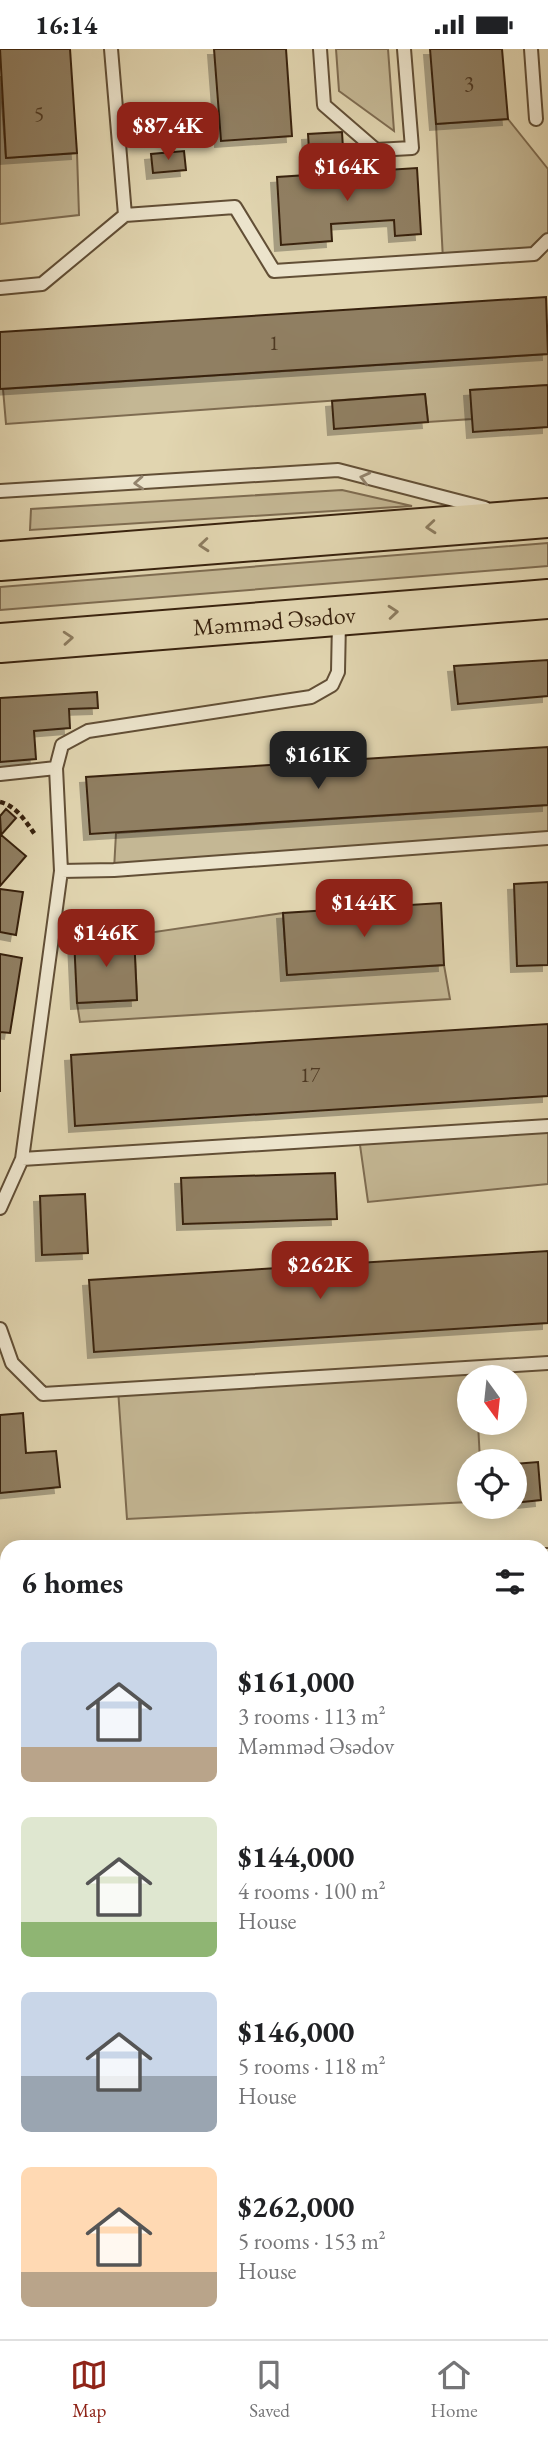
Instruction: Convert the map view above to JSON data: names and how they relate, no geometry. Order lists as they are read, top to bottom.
{
  "streets": {
    "main road": ["Məmməd Əsədov"]
  },
  "house_numbers": [
    "3",
    "5",
    "1",
    "17"
  ],
  "north": "bottom",
  "page": {
    "status": "16:14",
    "price": [
      "$87.4K",
      "$164K",
      "$161K",
      "$144K",
      "$146K",
      "$262K"
    ],
    "heading": "6 homes",
    "list": [
      {
        "name": "$161,000",
        "note": "3 rooms · 113 m² · Məmməd Əsədov"
      },
      {
        "name": "$144,000",
        "note": "4 rooms · 100 m² · House"
      },
      {
        "name": "$146,000",
        "note": "5 rooms · 118 m² · House"
      },
      {
        "name": "$262,000",
        "note": "5 rooms · 153 m² · House"
      }
    ],
    "tabs": ["Map", "Saved", "Home"]
  }
}
